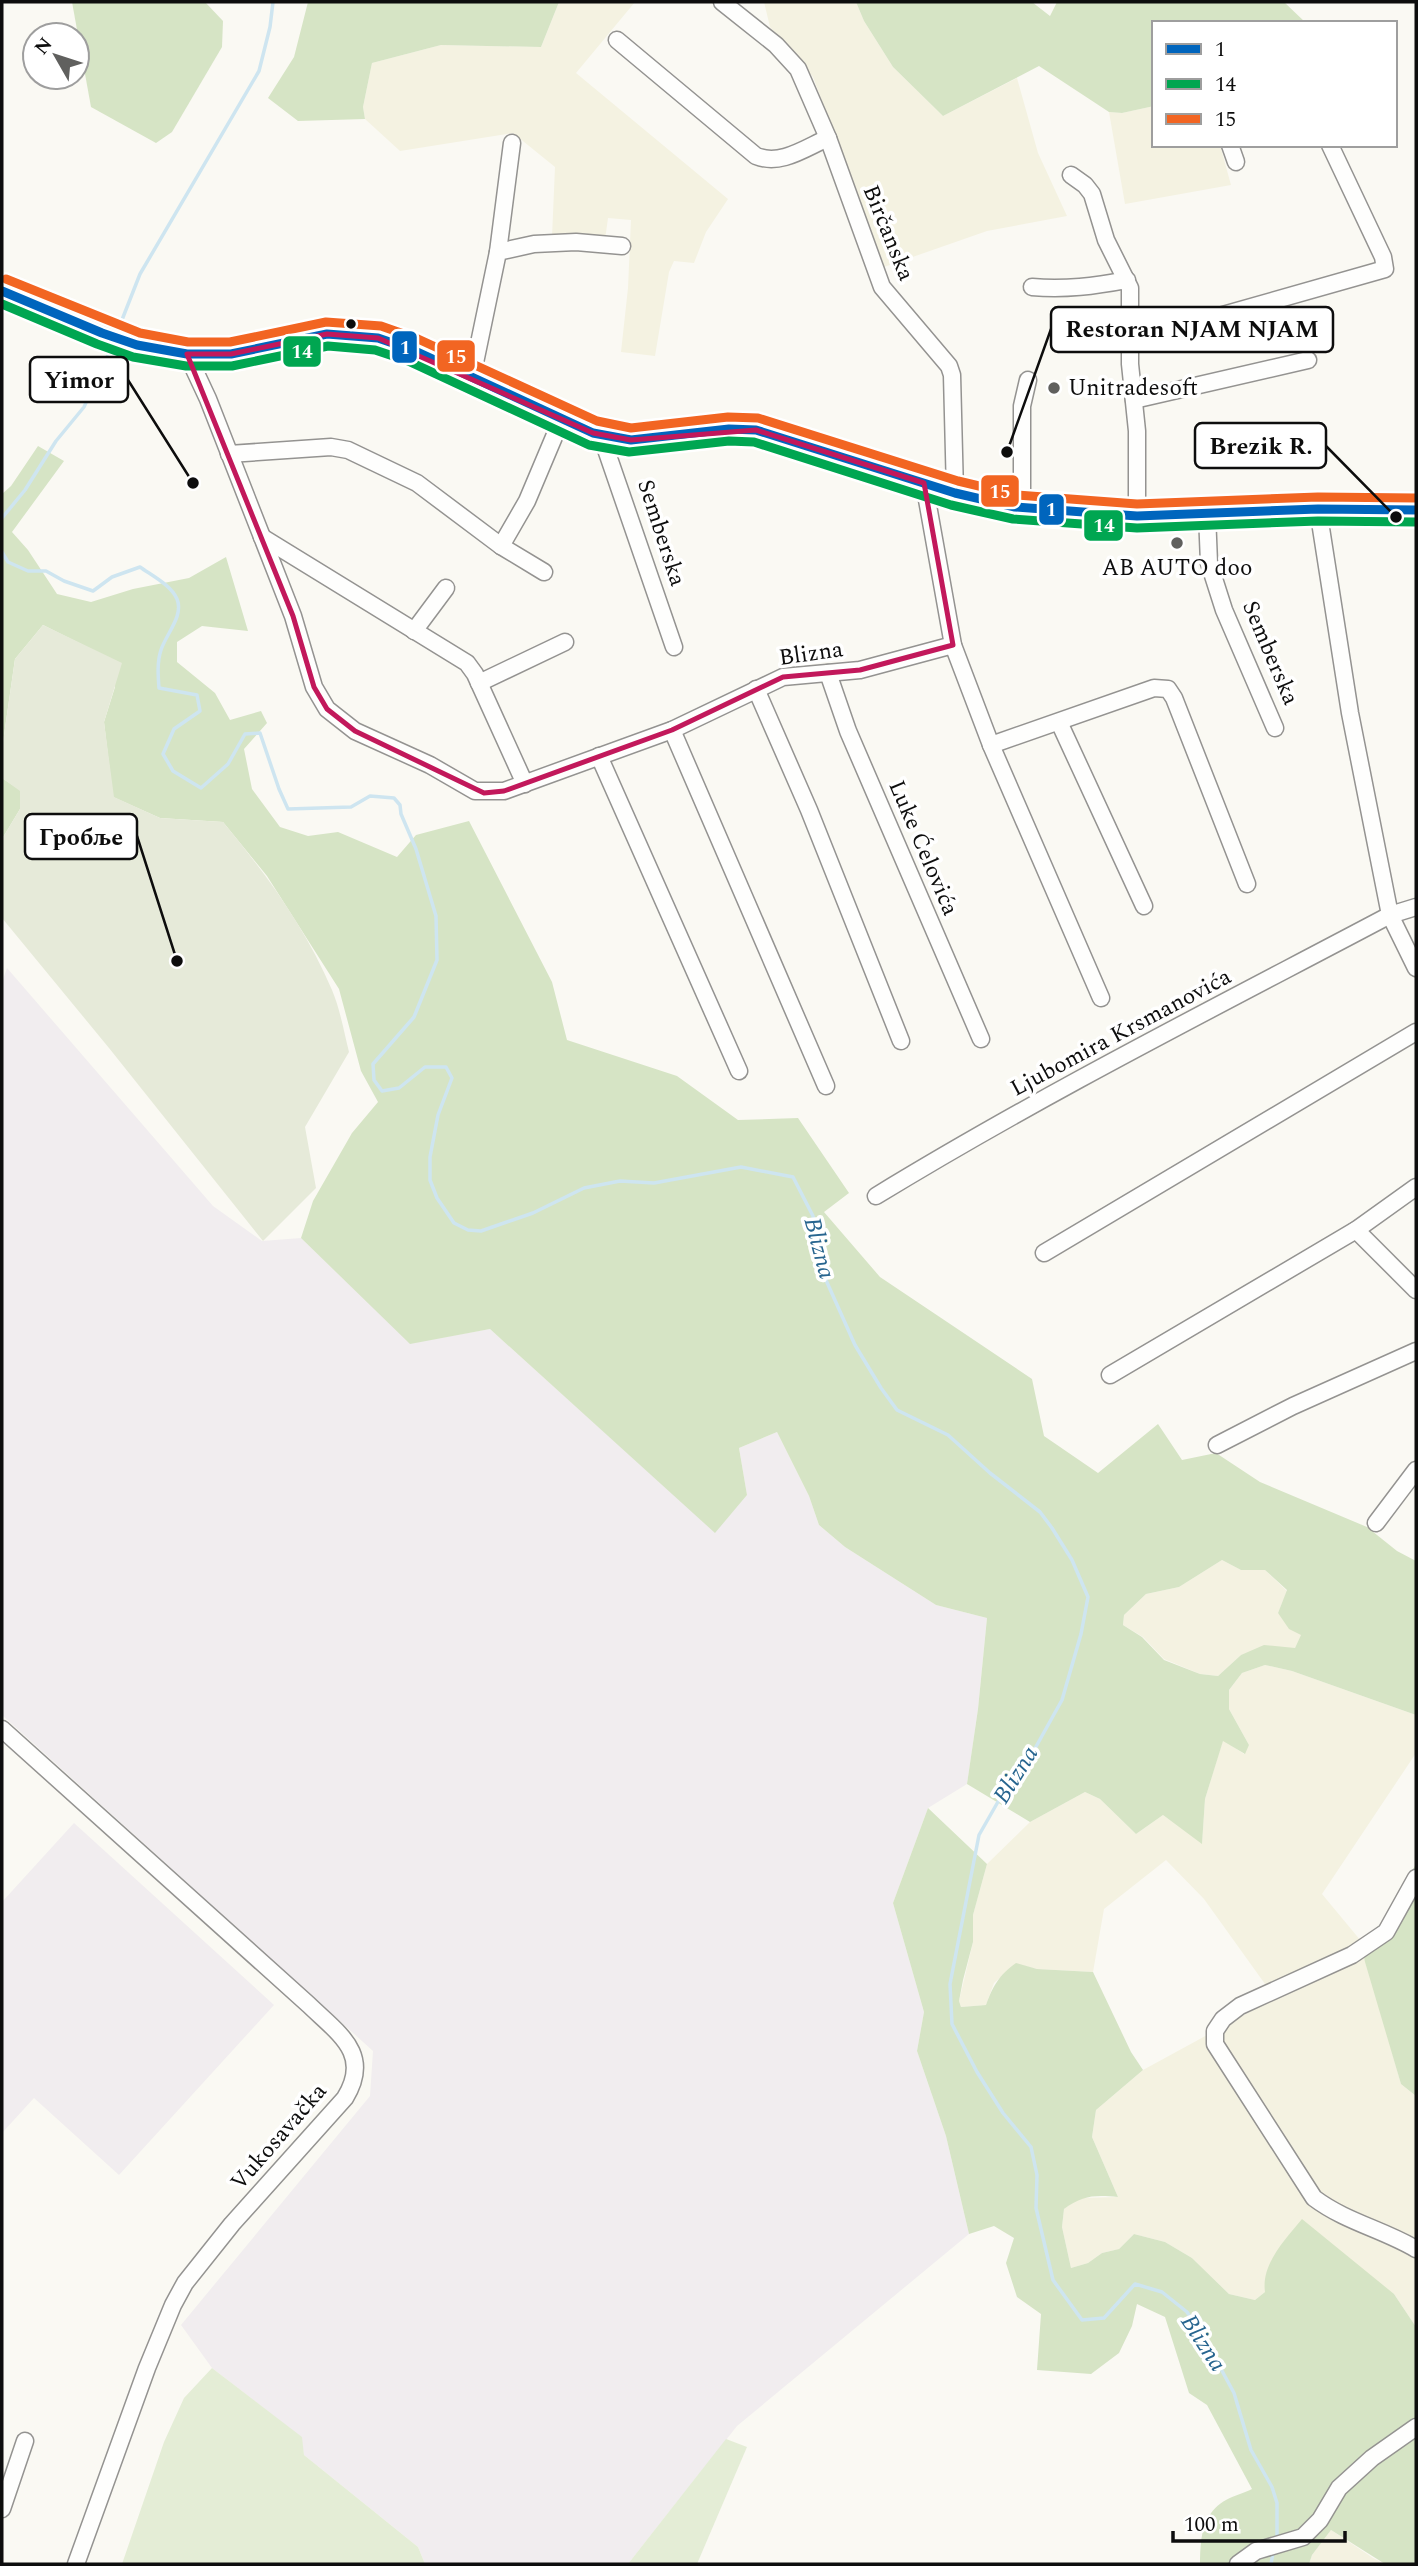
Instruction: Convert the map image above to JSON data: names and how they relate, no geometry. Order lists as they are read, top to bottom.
{
  "streets": {
    "street": [
      "Birčanska",
      "Semberska",
      "Blizna",
      "Luke Ćelovića",
      "Ljubomira Krsmanovića",
      "Vukosavačka"
    ]
  },
  "crossings": [
    ["Blizna", "Luke Ćelovića"]
  ],
  "water": ["Blizna"],
  "places": [
    "Unitradesoft",
    "Restoran NJAM NJAM",
    "Yimor",
    "Brezik R.",
    "AB AUTO doo",
    "Гробље"
  ],
  "lines": ["transit line 15", "transit line 1", "transit line 14"],
  "legend": ["1", "14", "15"],
  "scale_bar": "100 m",
  "north": "top left"
}
